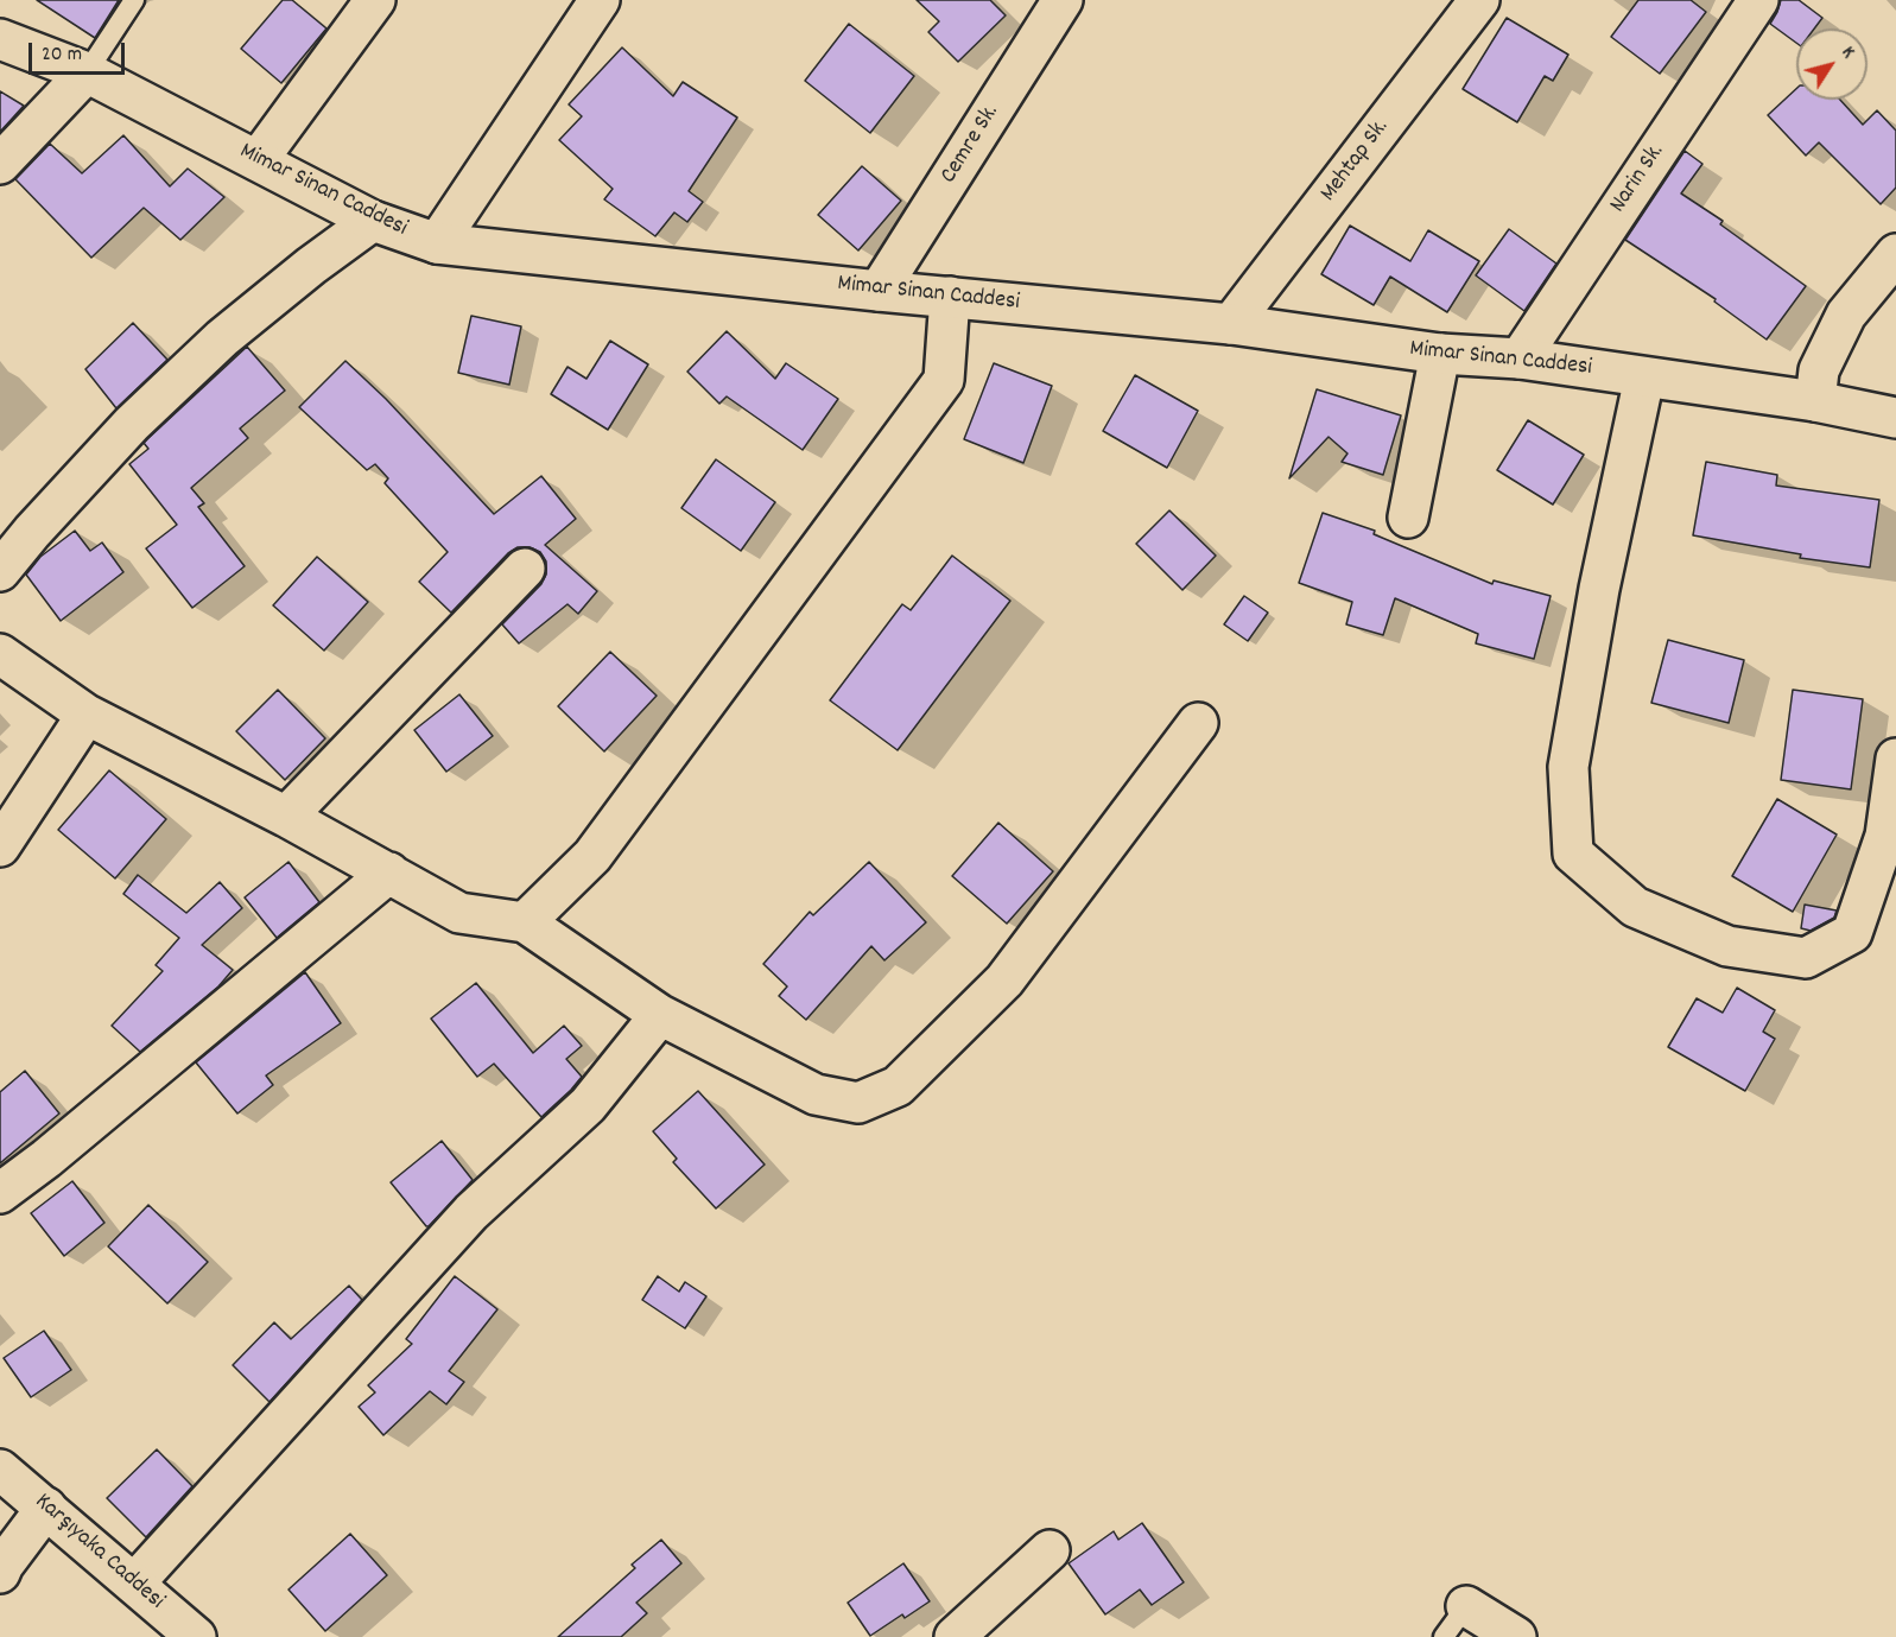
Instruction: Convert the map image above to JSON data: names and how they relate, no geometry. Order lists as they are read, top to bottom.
{
  "streets": {
    "street": [
      "Cemre Sk.",
      "Mehtap Sk.",
      "Narin Sk.",
      "Mimar Sinan Caddesi",
      "Karşıyaka Caddesi"
    ]
  },
  "crossings": [
    ["Cemre Sk.", "Mimar Sinan Caddesi"],
    ["Mehtap Sk.", "Mimar Sinan Caddesi"],
    ["Narin Sk.", "Mimar Sinan Caddesi"]
  ],
  "scale_bar": "20 m",
  "north": "top right"
}
